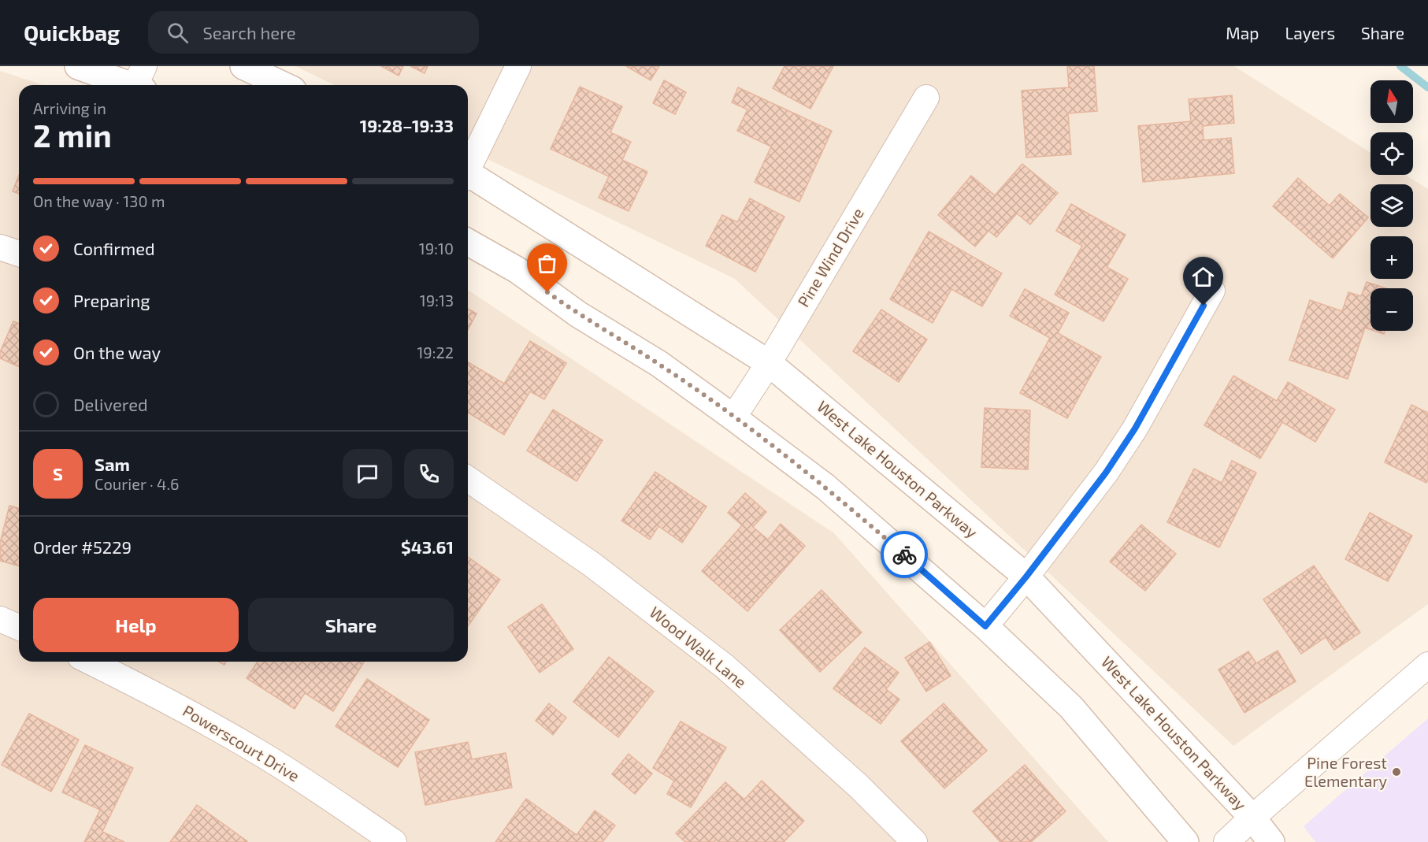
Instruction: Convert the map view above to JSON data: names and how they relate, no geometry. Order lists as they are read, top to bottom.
{
  "streets": {
    "main road": ["West Lake Houston Parkway"],
    "street": ["Pine Wind Drive", "Wood Walk Lane", "Powerscourt Drive"]
  },
  "crossings": [
    ["Pine Wind Drive", "West Lake Houston Parkway"]
  ],
  "places": ["Pine Forest Elementary"],
  "north": "top",
  "page": {
    "header": "Quickbag",
    "search": "Search here",
    "nav": ["Map", "Layers", "Share"],
    "map_buttons": ["+", "−"],
    "heading": ["2 min", "Arriving in", "19:28–19:33"],
    "panel": [
      "Sam",
      "Courier · 4.6",
      "Order #5229",
      "$43.61"
    ],
    "bar": "On the way · 130 m",
    "list": [
      ["Confirmed", "19:10"],
      ["Preparing", "19:13"],
      ["On the way", "19:22"],
      "Delivered"
    ],
    "round": "S",
    "buttons": ["Help", "Share"]
  }
}
